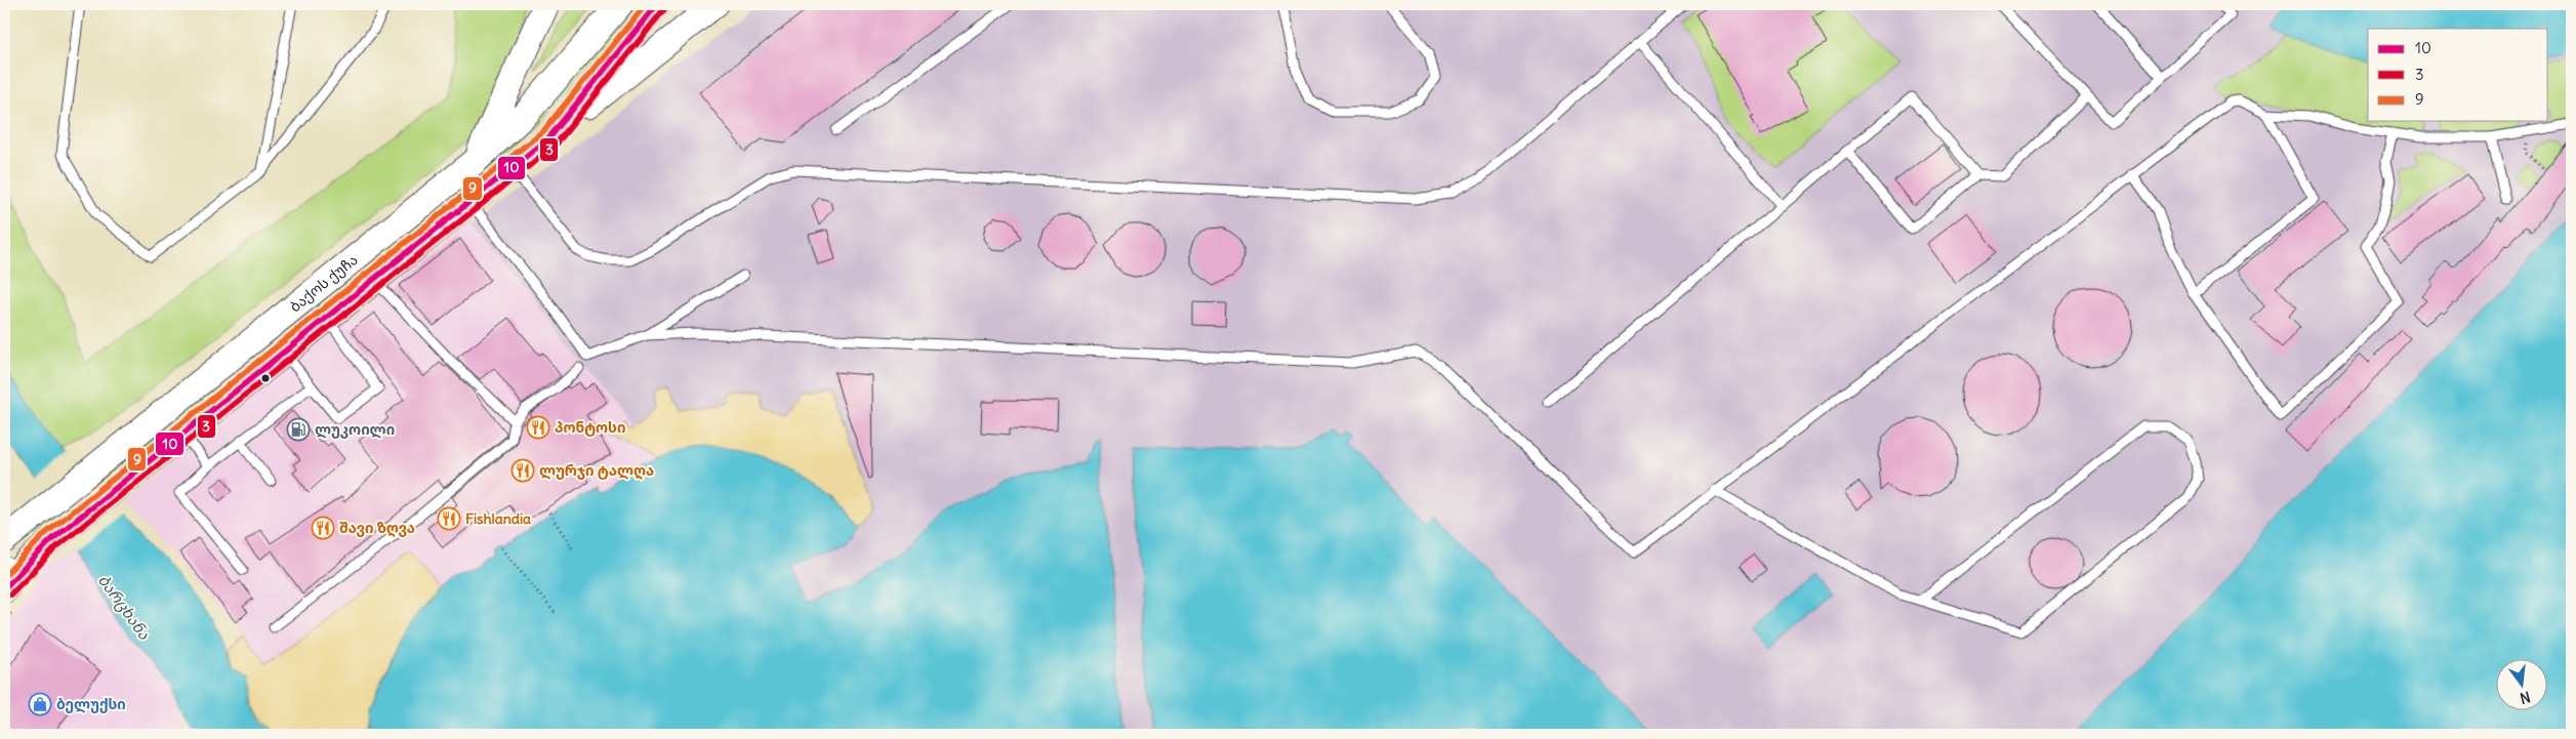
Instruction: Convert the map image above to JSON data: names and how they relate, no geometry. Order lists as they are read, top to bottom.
{
  "streets": {
    "main road": ["ბაქოს ქუჩა"]
  },
  "water": ["ბარცხანა"],
  "places": {
    "restaurant": [
      "პონტოსი",
      "ლურჯი ტალღა",
      "Fishlandia",
      "შავი ზღვა"
    ],
    "fuel station": ["ლუკოილი"],
    "shop": ["ბელუქსი"]
  },
  "lines": ["transit line 10", "transit line 9", "transit line 3"],
  "legend": ["10", "3", "9"],
  "north": "bottom"
}
